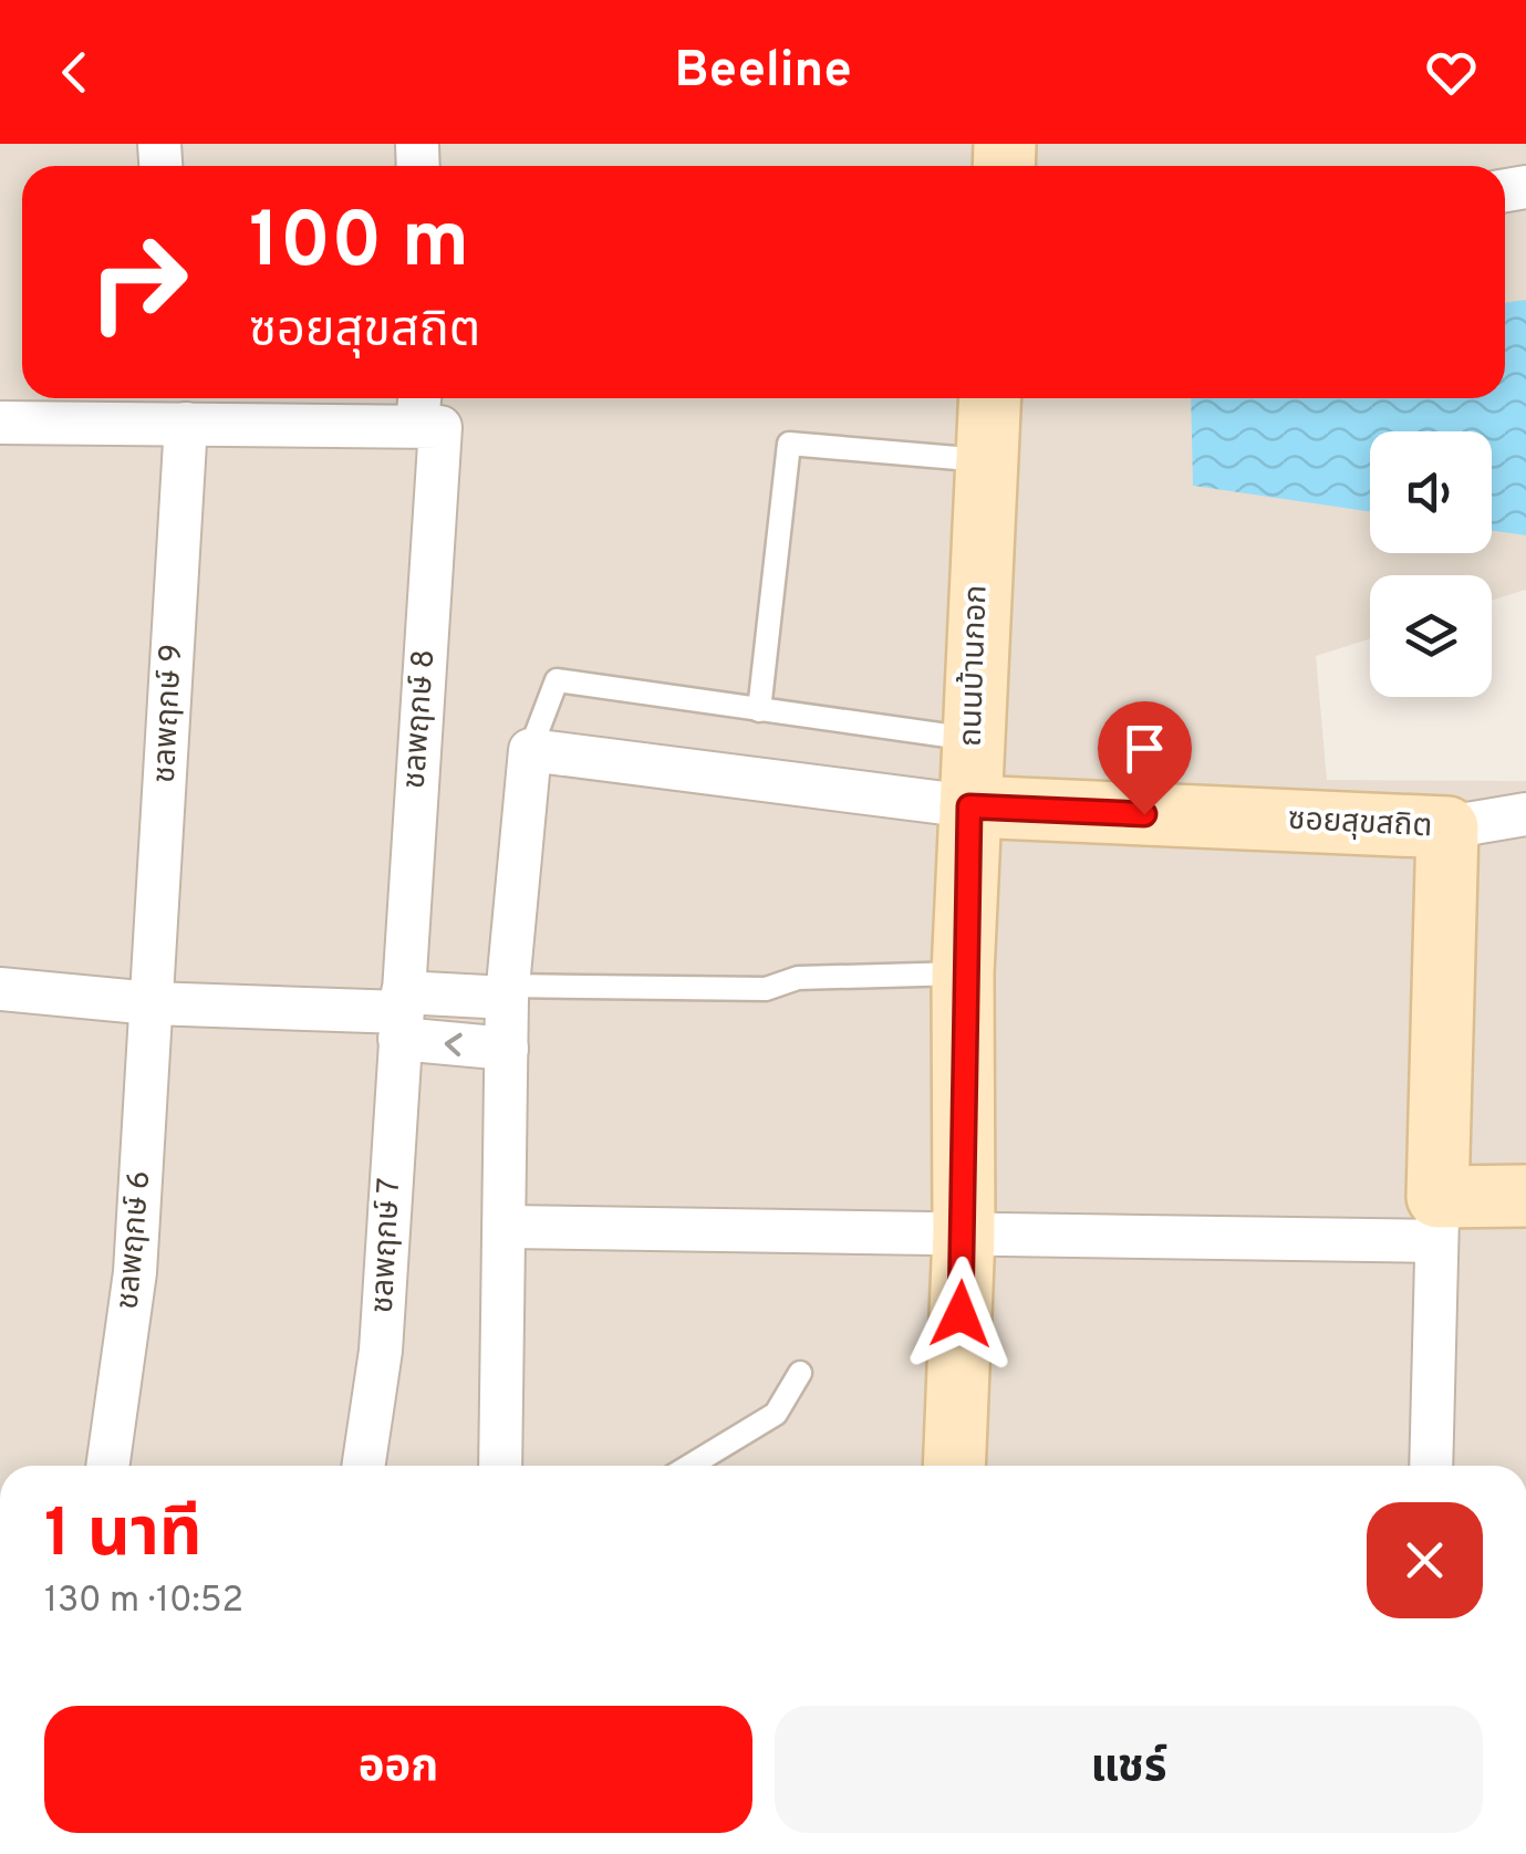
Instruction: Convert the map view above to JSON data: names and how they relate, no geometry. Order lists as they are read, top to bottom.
{
  "streets": {
    "street": [
      "ถนนบ้านกอก",
      "ชลพฤกษ์ 9",
      "ชลพฤกษ์ 8",
      "ซอยสุขสถิต",
      "ชลพฤกษ์ 6",
      "ชลพฤกษ์ 7"
    ]
  },
  "crossings": [
    ["ถนนบ้านกอก", "ซอยสุขสถิต"],
    ["ชลพฤกษ์ 9", "ชลพฤกษ์ 6"],
    ["ชลพฤกษ์ 8", "ชลพฤกษ์ 7"]
  ],
  "page": {
    "header": "Beeline",
    "turn": ["100 m", "ซอยสุขสถิต"],
    "heading": ["1 นาที", "130 m · 10:52"],
    "buttons": ["ออก", "แชร์"]
  }
}
